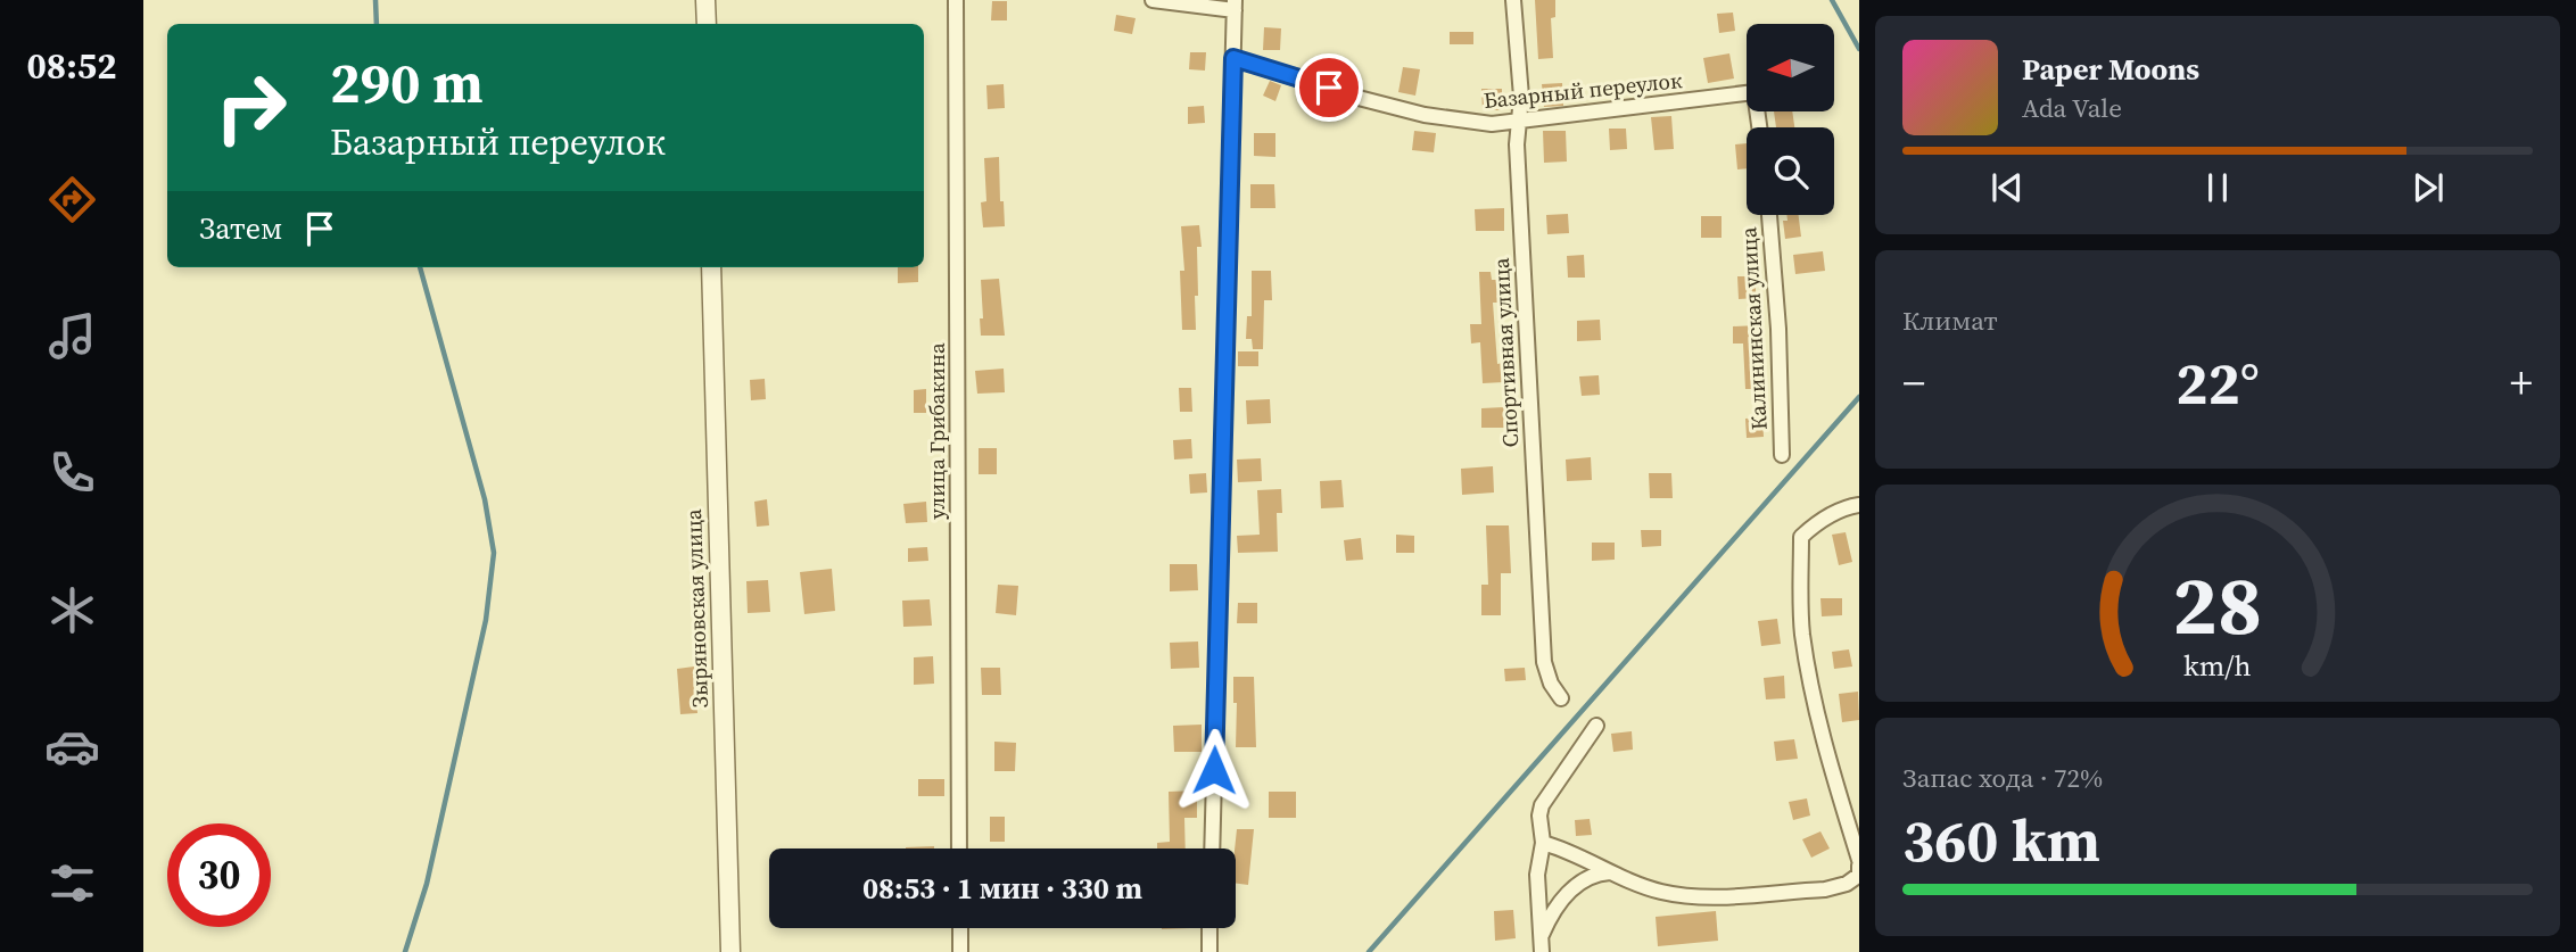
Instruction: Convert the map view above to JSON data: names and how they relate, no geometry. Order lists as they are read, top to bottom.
{
  "streets": {
    "street": [
      "Базарный переулок",
      "Калининская улица",
      "Спортивная улица",
      "улица Грибакина",
      "Зыряновская улица"
    ]
  },
  "crossings": [
    ["Базарный переулок", "Спортивная улица"]
  ],
  "north": "left",
  "page": {
    "tabs": "08:52",
    "turn": ["290 m", "Базарный переулок"],
    "song": ["Paper Moons", "Ada Vale"],
    "then": "Затем",
    "tile": [
      "Климат",
      ["Запас хода · 72%", "360 km"]
    ],
    "heat": ["−", "22°", "+"],
    "limit": "30",
    "trip": "08:53 · 1 мин · 330 m",
    "gauge": ["28", "km/h"]
  }
}
